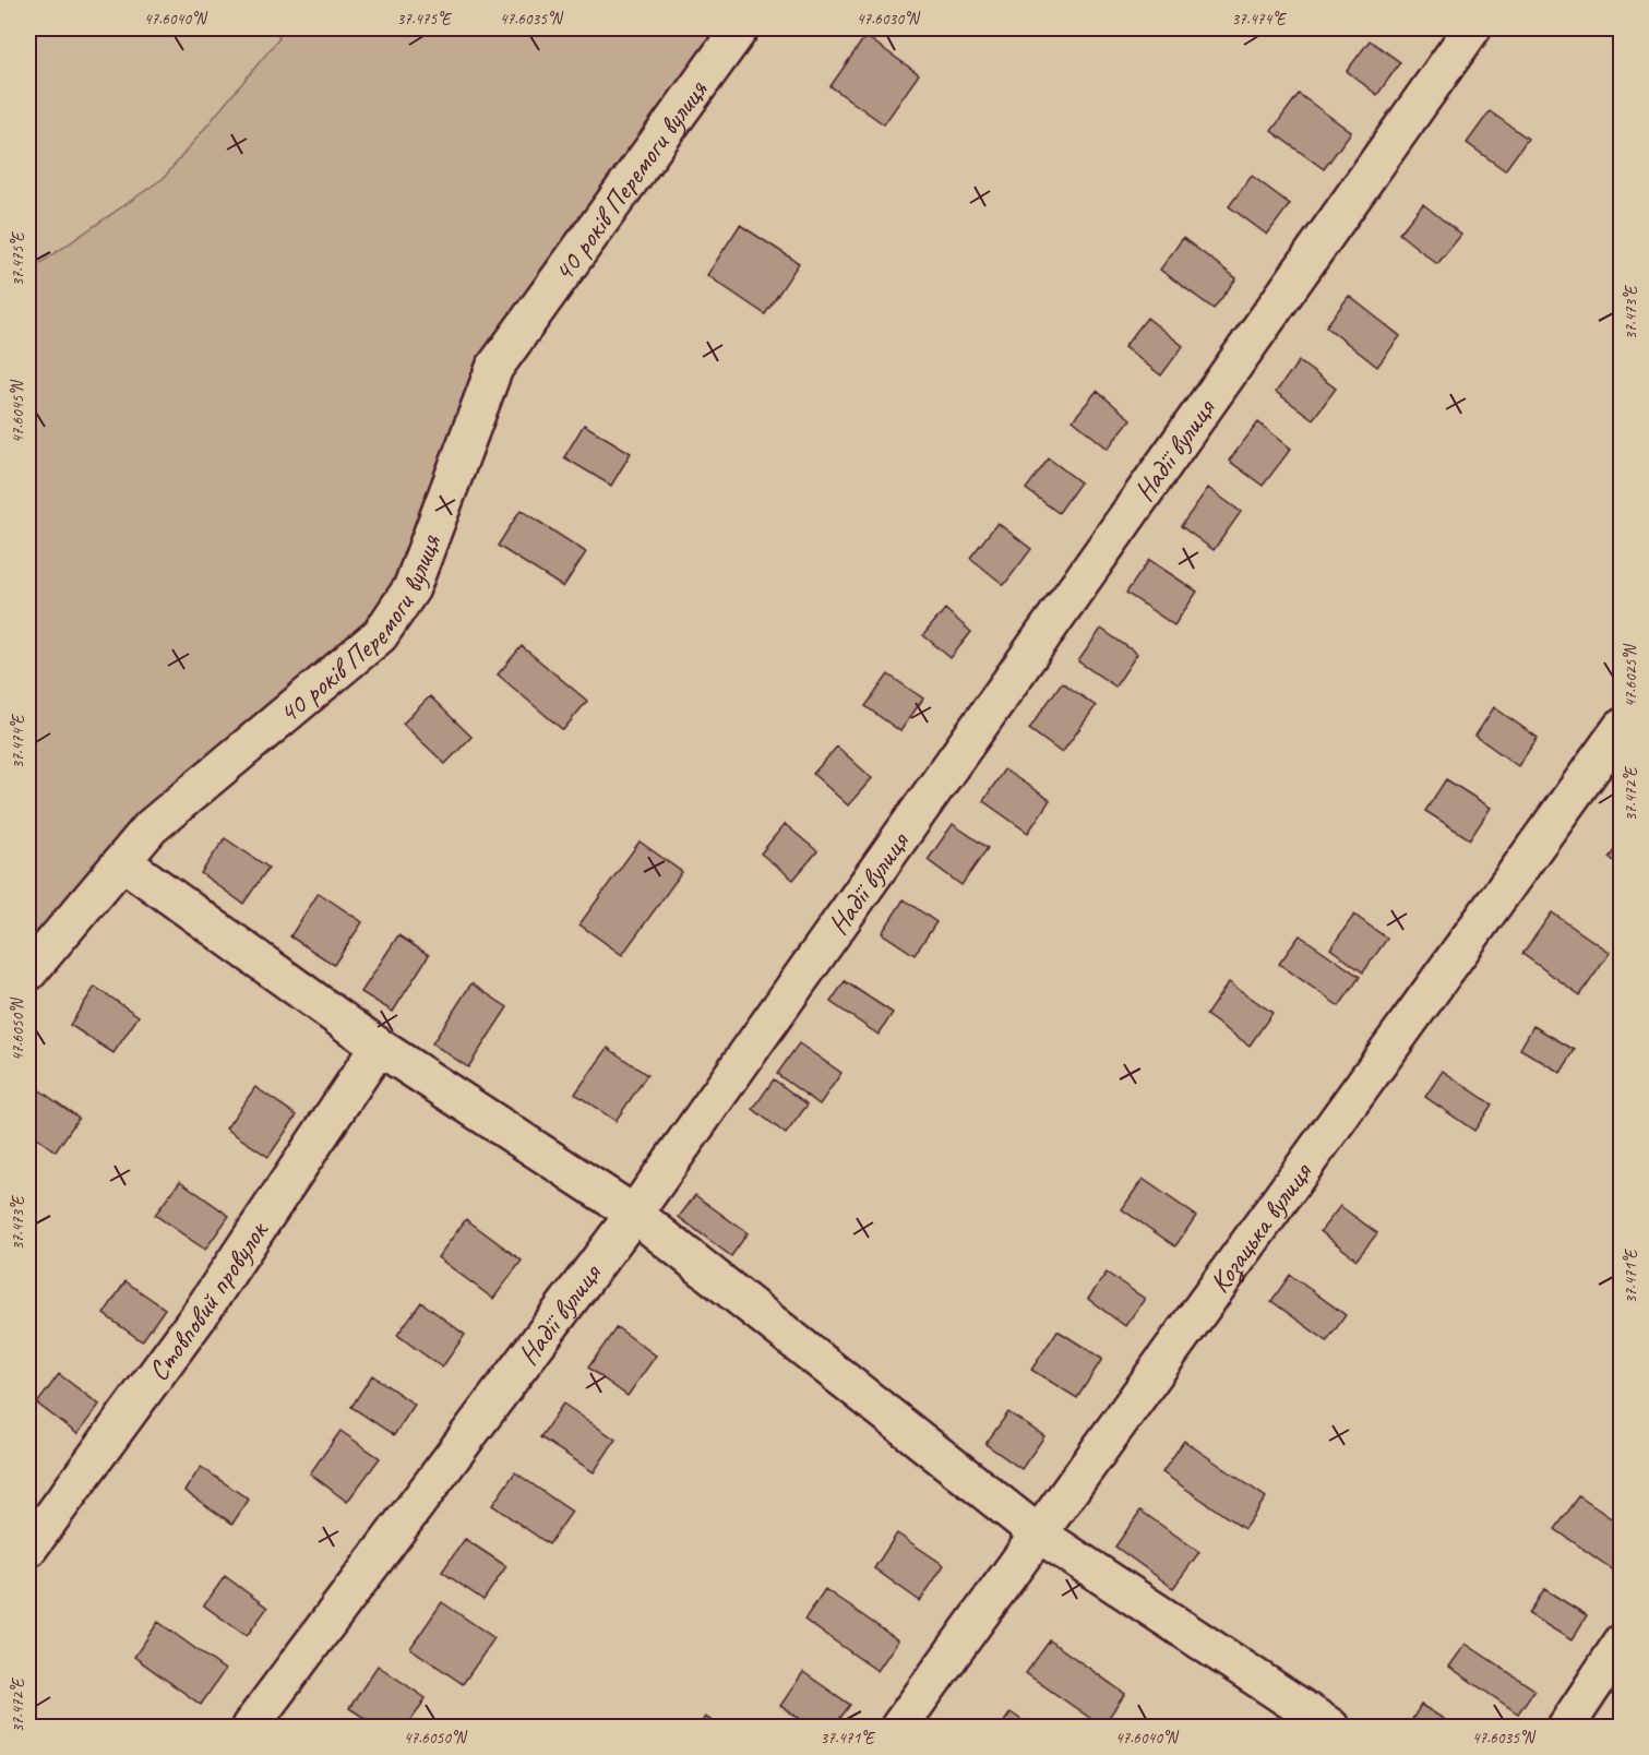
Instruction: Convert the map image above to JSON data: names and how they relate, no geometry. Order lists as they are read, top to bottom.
{
  "streets": {
    "street": [
      "40 років Перемоги вулиця",
      "Надії вулиця",
      "Козацька вулиця",
      "Стовповий провулок"
    ]
  },
  "coordinates": [
    "47.6040°N",
    "37.475°E",
    "47.6035°N",
    "47.6030°N",
    "37.474°E",
    "37.473°E",
    "47.6045°N",
    "47.6025°N",
    "37.472°E",
    "47.6050°N",
    "37.471°E"
  ]
}
